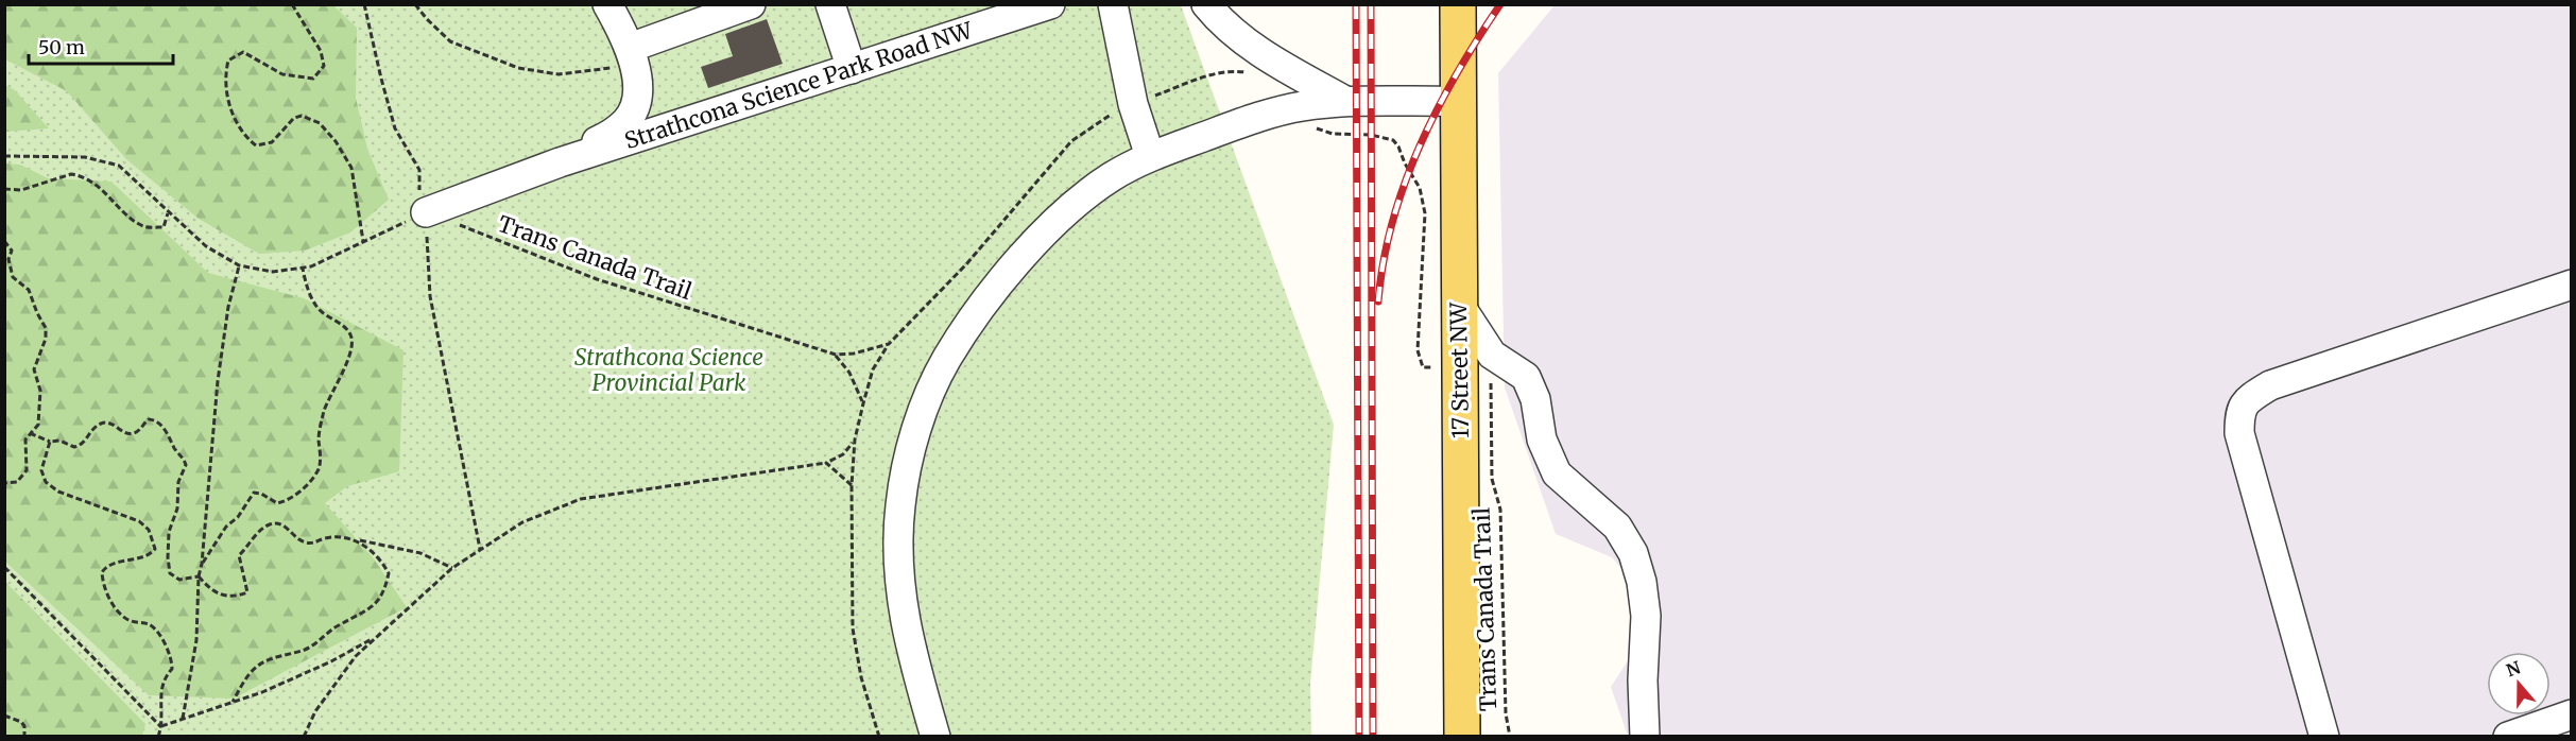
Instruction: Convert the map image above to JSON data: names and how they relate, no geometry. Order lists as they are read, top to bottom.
{
  "streets": {
    "main road": ["17 Street NW"],
    "street": ["Strathcona Science Park Road NW"],
    "path": ["Trans Canada Trail"]
  },
  "crossings": [
    ["Strathcona Science Park Road NW", "Trans Canada Trail"]
  ],
  "parks": ["Strathcona Science Provincial Park"],
  "scale_bar": "50 m",
  "north": "top"
}
